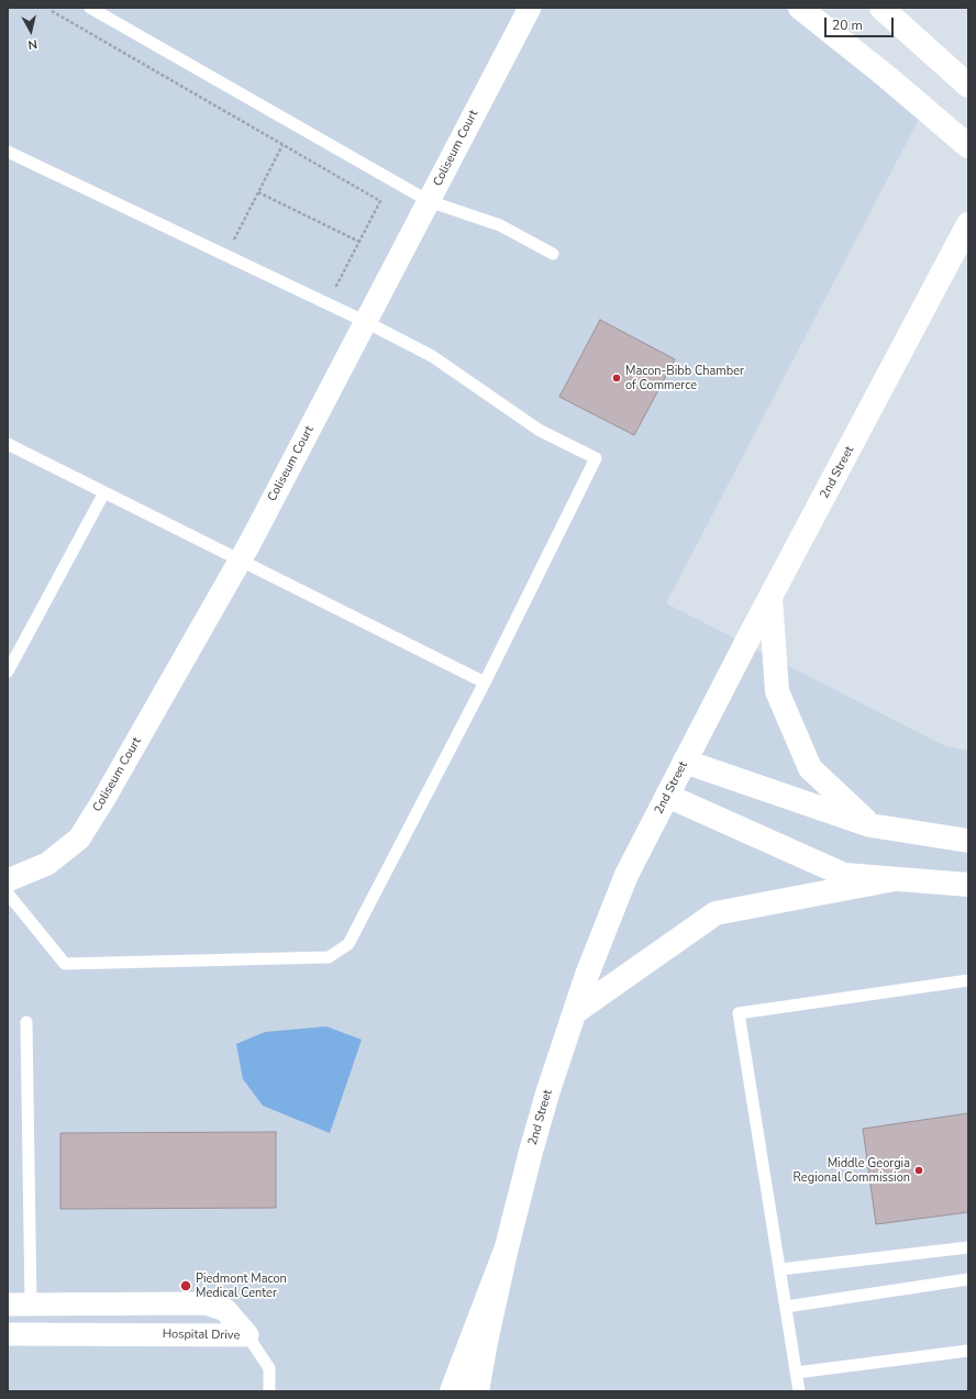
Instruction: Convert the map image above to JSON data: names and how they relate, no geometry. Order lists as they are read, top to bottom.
{
  "streets": {
    "main road": ["2nd Street"],
    "street": ["Coliseum Court", "Hospital Drive"]
  },
  "places": ["Macon-Bibb Chamber of Commerce", "Middle Georgia Regional Commission", "Piedmont Macon Medical Center"],
  "scale_bar": "20 m",
  "north": "bottom"
}
